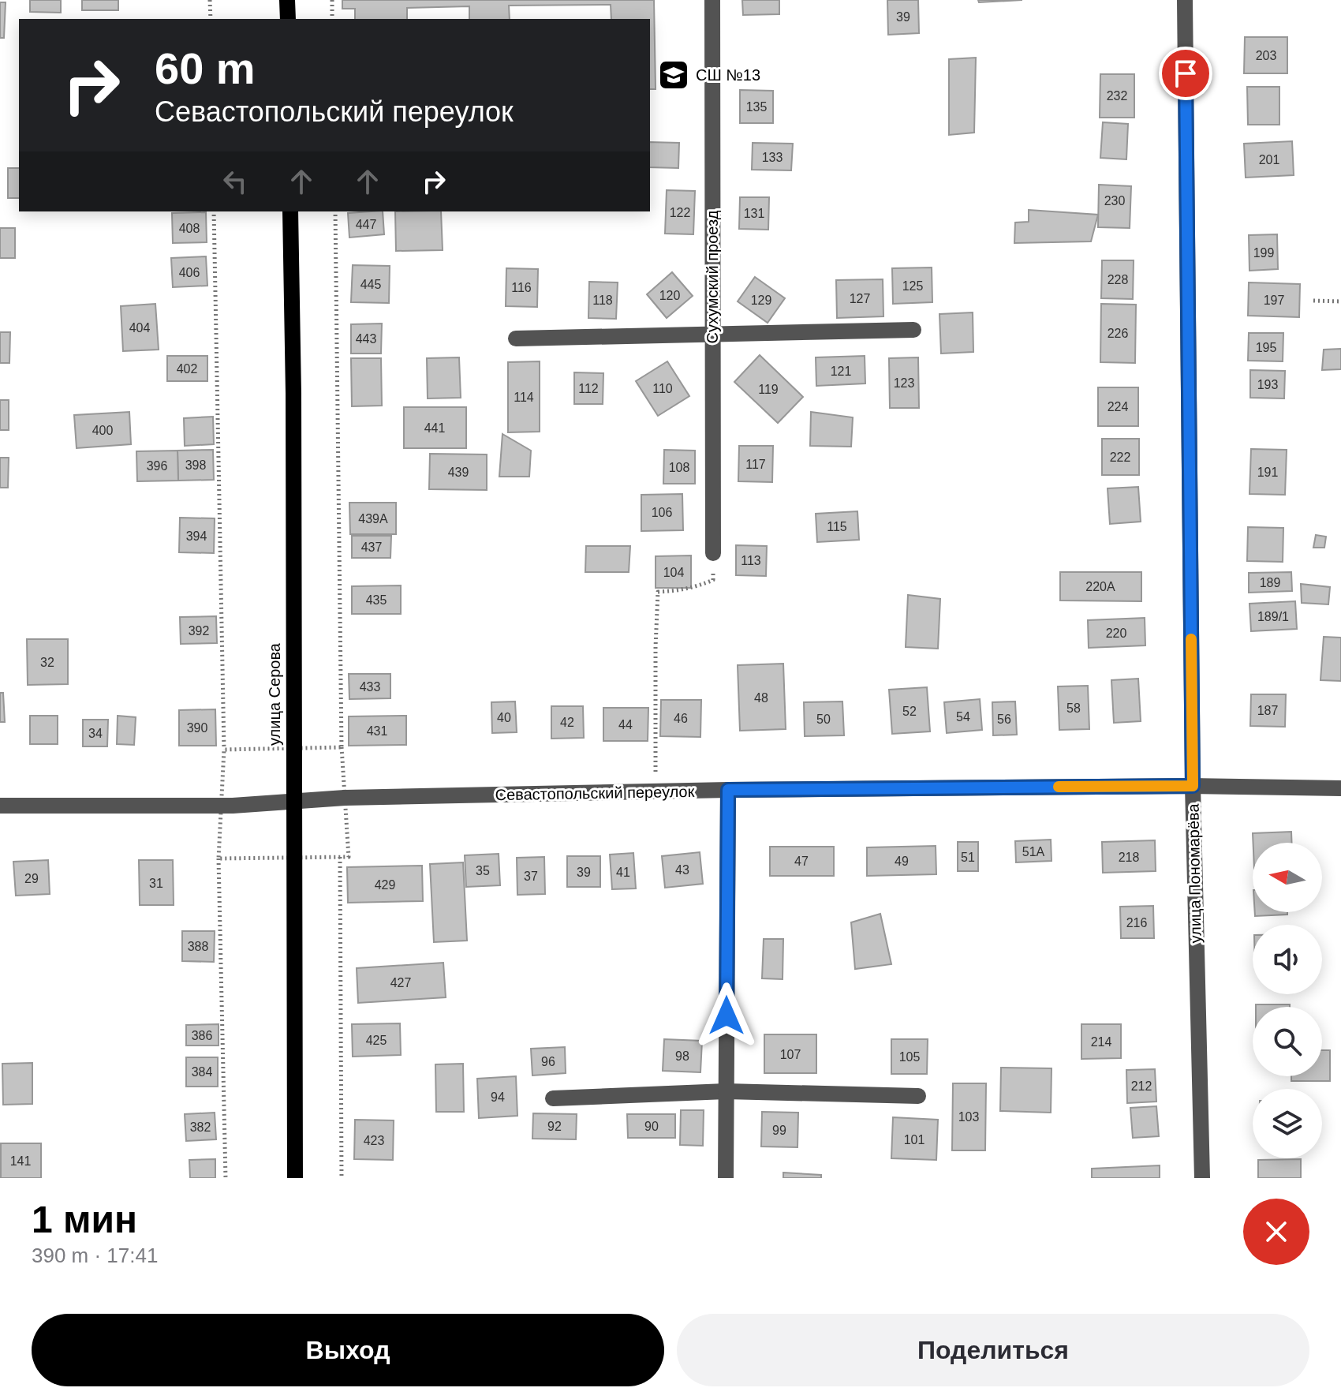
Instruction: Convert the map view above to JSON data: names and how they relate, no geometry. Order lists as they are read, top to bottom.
{
  "streets": {
    "main road": ["улица Серова"],
    "street": ["Сухумский проезд", "Севастопольский переулок", "улица Пономарёва"]
  },
  "crossings": [
    ["улица Серова", "Севастопольский переулок"],
    ["Севастопольский переулок", "улица Пономарёва"]
  ],
  "places": {
    "school or university": ["СШ №13"]
  },
  "house_numbers": [
    "39",
    "203",
    "232",
    "135",
    "133",
    "201",
    "230",
    "122",
    "131",
    "447",
    "408",
    "199",
    "406",
    "228",
    "445",
    "125",
    "116",
    "120",
    "127",
    "118",
    "129",
    "197",
    "404",
    "226",
    "443",
    "195",
    "402",
    "121",
    "123",
    "193",
    "112",
    "110",
    "119",
    "114",
    "224",
    "441",
    "400",
    "222",
    "117",
    "398",
    "396",
    "108",
    "439",
    "191",
    "106",
    "439А",
    "115",
    "394",
    "437",
    "113",
    "104",
    "189",
    "220А",
    "435",
    "189/1",
    "392",
    "220",
    "32",
    "433",
    "48",
    "58",
    "187",
    "52",
    "54",
    "40",
    "46",
    "50",
    "56",
    "42",
    "44",
    "390",
    "431",
    "34",
    "51А",
    "51",
    "218",
    "47",
    "49",
    "43",
    "35",
    "39",
    "41",
    "37",
    "29",
    "31",
    "429",
    "216",
    "388",
    "427",
    "386",
    "425",
    "214",
    "107",
    "98",
    "105",
    "96",
    "384",
    "212",
    "94",
    "103",
    "92",
    "90",
    "382",
    "99",
    "101",
    "423",
    "141"
  ],
  "north": "left",
  "page": {
    "turn": ["60 m", "Севастопольский переулок"],
    "heading": ["1 мин", "390 m · 17:41"],
    "buttons": ["Выход", "Поделиться"]
  }
}
